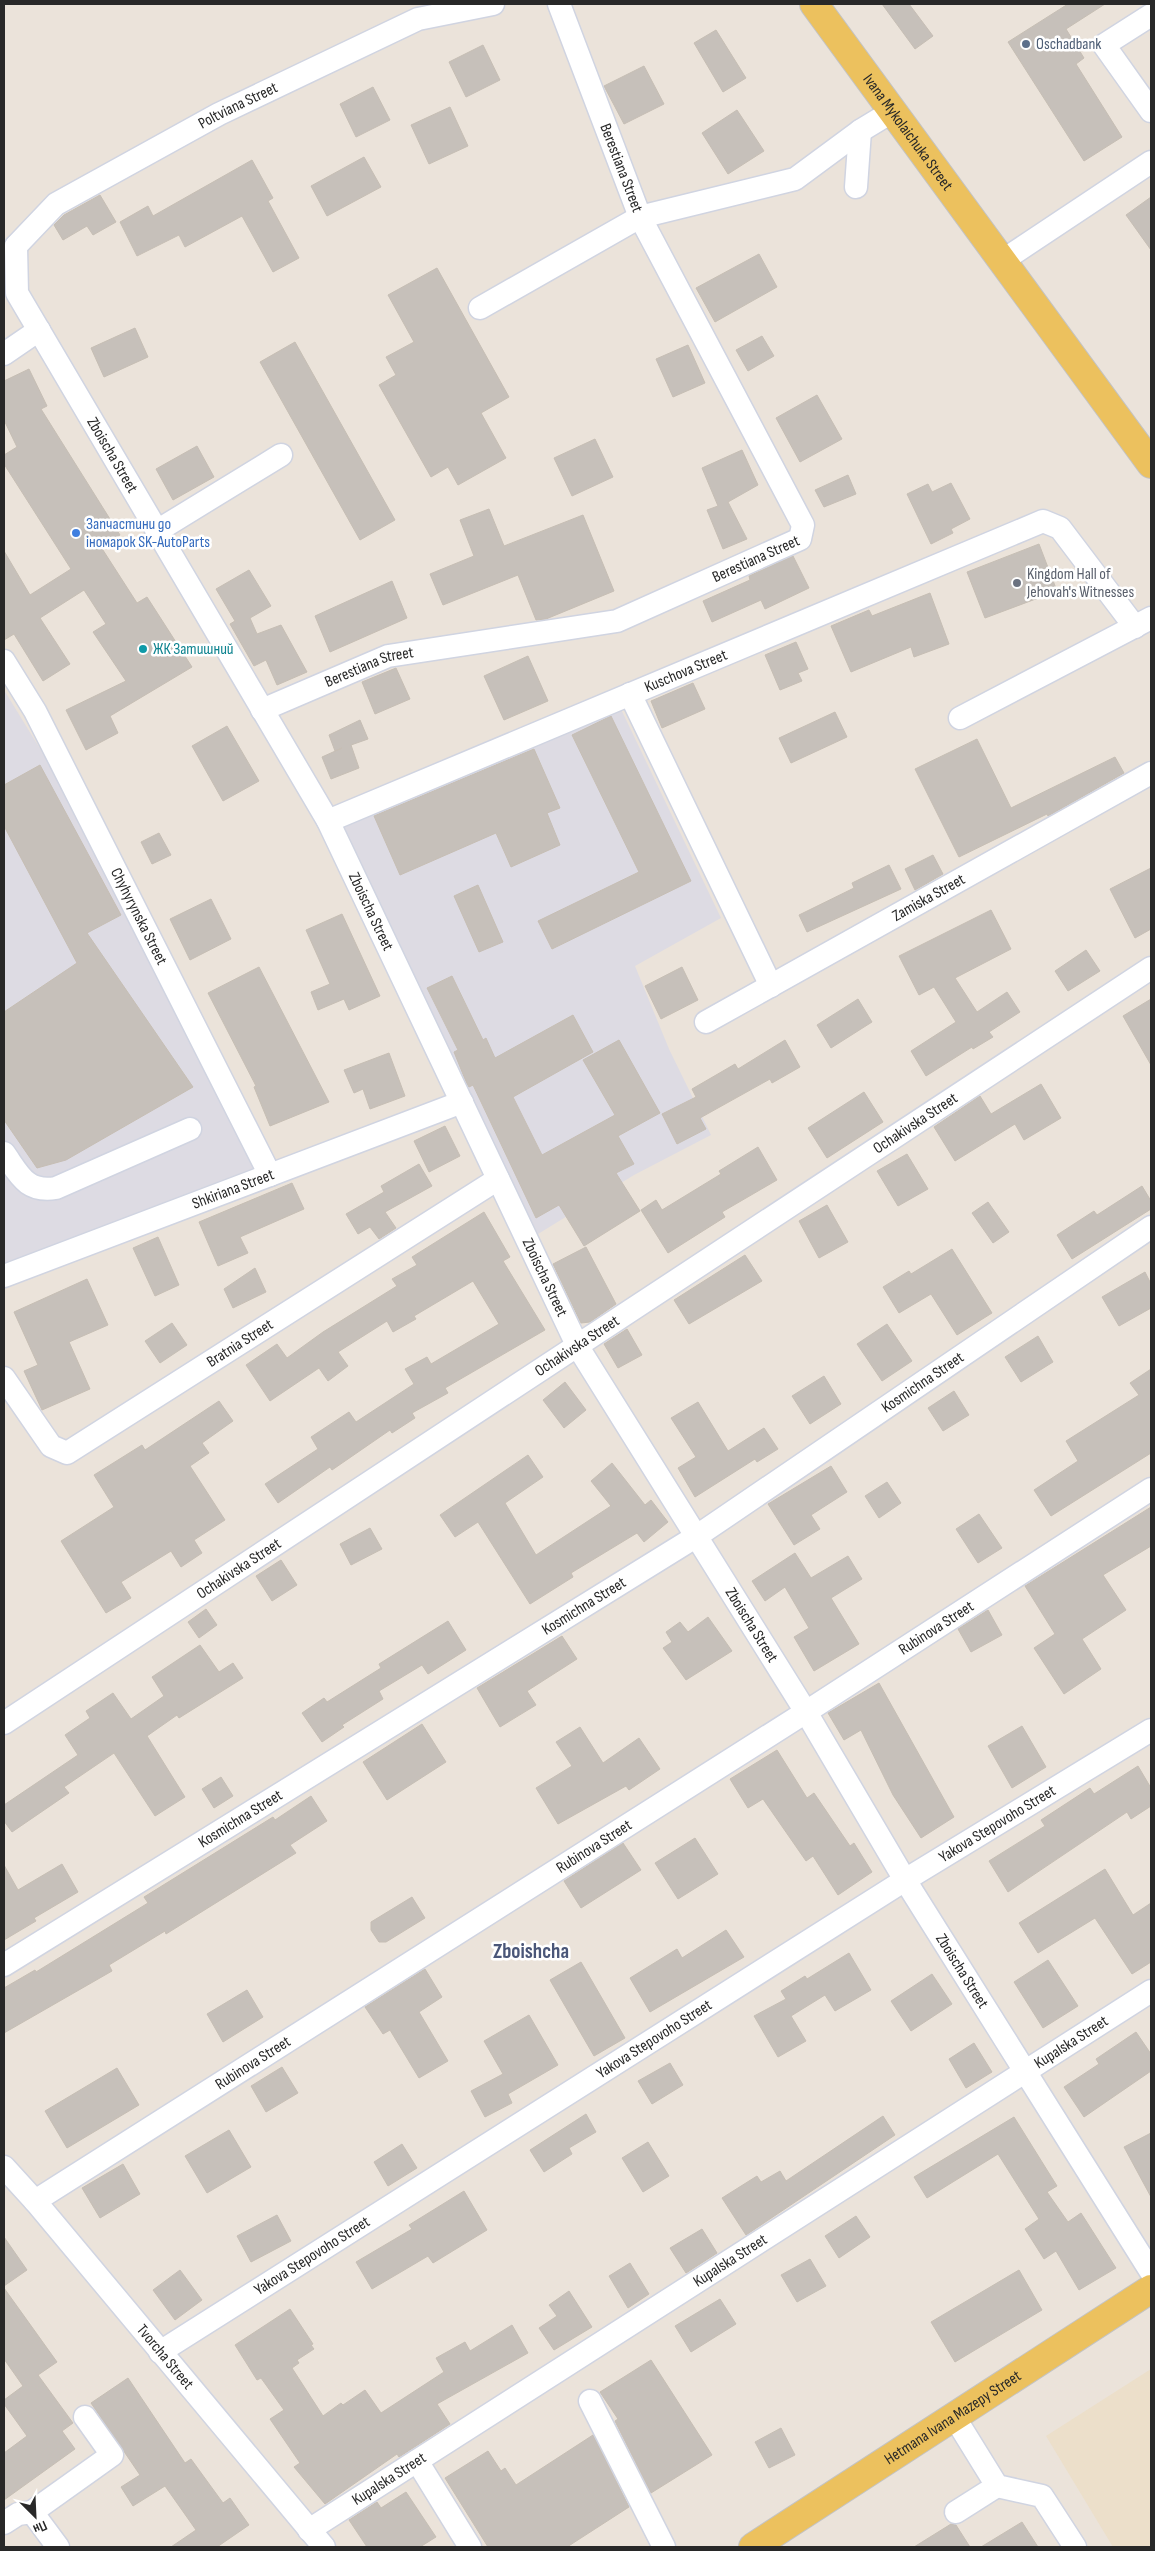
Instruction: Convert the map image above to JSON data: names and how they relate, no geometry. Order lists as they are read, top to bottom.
{
  "streets": {
    "main road": ["Ivana Mykolaichuka Street", "Hetmana Ivana Mazepy Street"],
    "street": [
      "Poltviana Street",
      "Berestiana Street",
      "Zboischa Street",
      "Kuschova Street",
      "Zamiska Street",
      "Chyhyrynska Street",
      "Ochakivska Street",
      "Shkiriana Street",
      "Bratnia Street",
      "Kosmichna Street",
      "Rubinova Street",
      "Yakova Stepovoho Street",
      "Kupalska Street",
      "Tvorcha Street"
    ]
  },
  "crossings": [
    ["Poltviana Street", "Zboischa Street"],
    ["Berestiana Street", "Zboischa Street"],
    ["Zboischa Street", "Kuschova Street"],
    ["Zboischa Street", "Ochakivska Street"],
    ["Zboischa Street", "Shkiriana Street"],
    ["Zboischa Street", "Bratnia Street"],
    ["Zboischa Street", "Kosmichna Street"],
    ["Zboischa Street", "Rubinova Street"],
    ["Zboischa Street", "Yakova Stepovoho Street"],
    ["Zboischa Street", "Kupalska Street"],
    ["Chyhyrynska Street", "Shkiriana Street"],
    ["Rubinova Street", "Tvorcha Street"],
    ["Yakova Stepovoho Street", "Tvorcha Street"],
    ["Kupalska Street", "Tvorcha Street"]
  ],
  "districts": ["Zboishcha"],
  "places": [
    "Oschadbank",
    "Запчастини до іномарок SK-AutoParts",
    "Kingdom Hall of Jehovah's Witnesses",
    "ЖК Затишний"
  ],
  "north": "bottom right"
}
